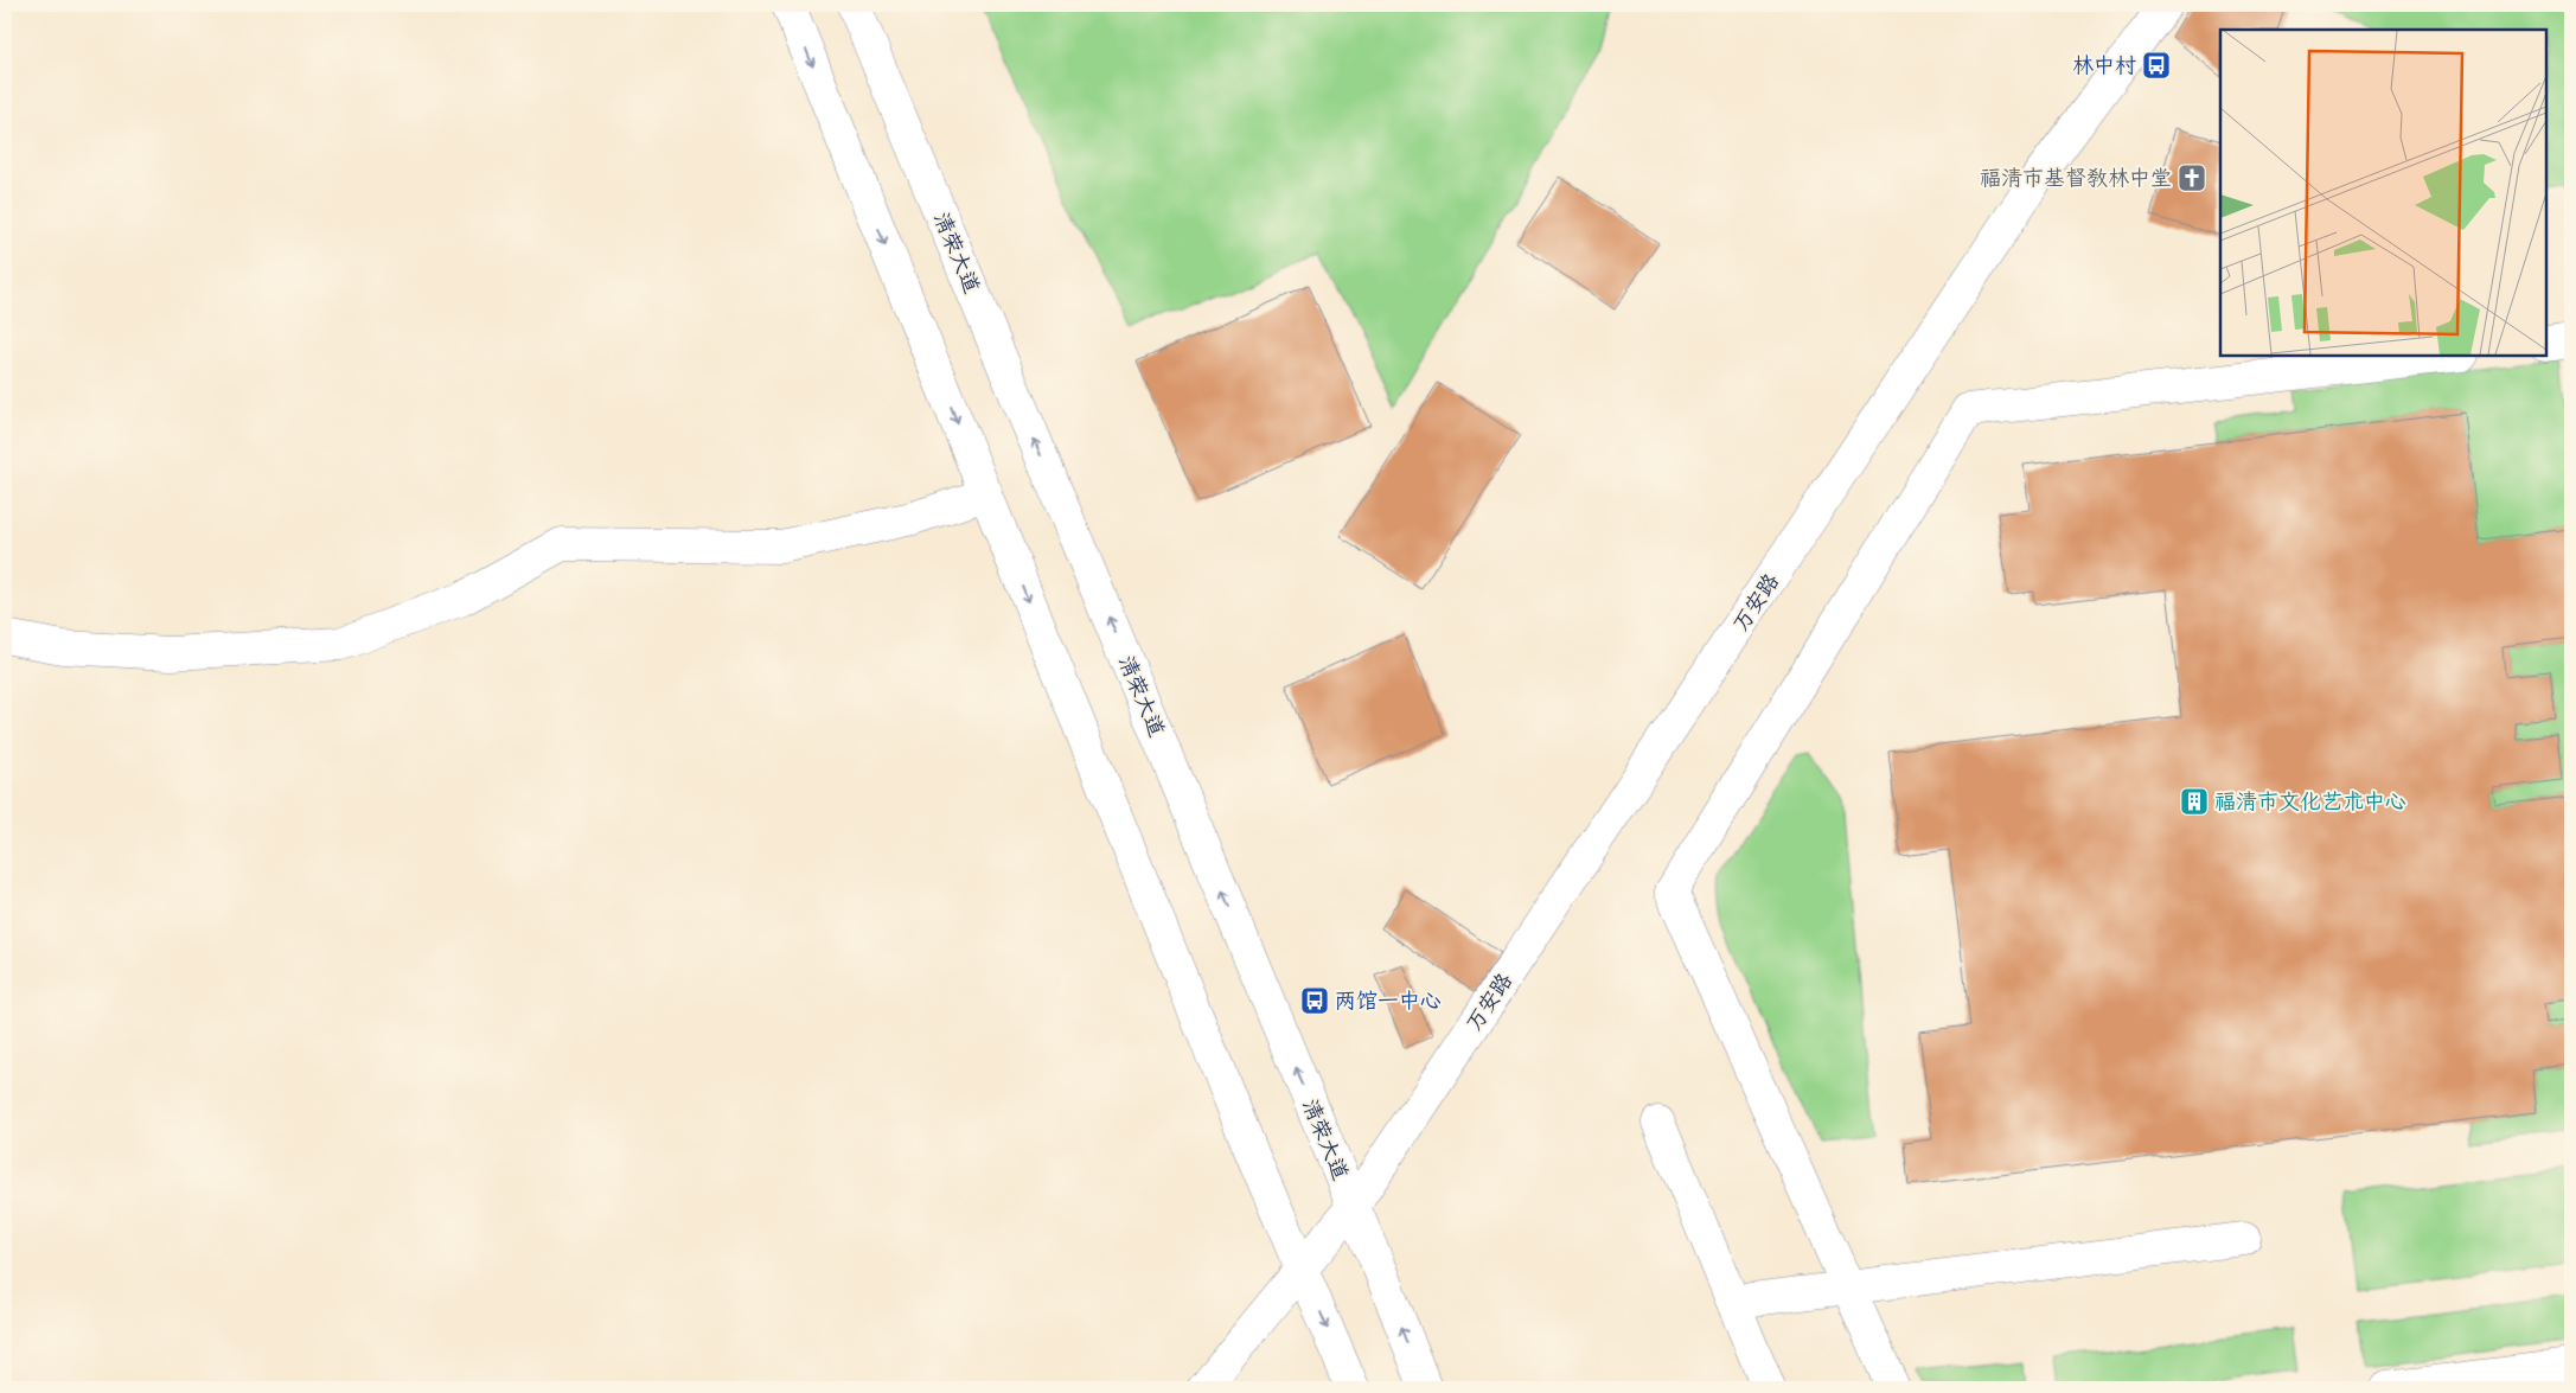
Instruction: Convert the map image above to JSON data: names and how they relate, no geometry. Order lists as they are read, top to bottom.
{
  "streets": {
    "street": ["清荣大道", "万安路"]
  },
  "crossings": [
    ["清荣大道", "万安路"]
  ],
  "places": {
    "bus stop": ["林中村", "两馆一中心"],
    "church": ["福清市基督教林中堂"],
    "building": ["福清市文化艺术中心"]
  }
}
